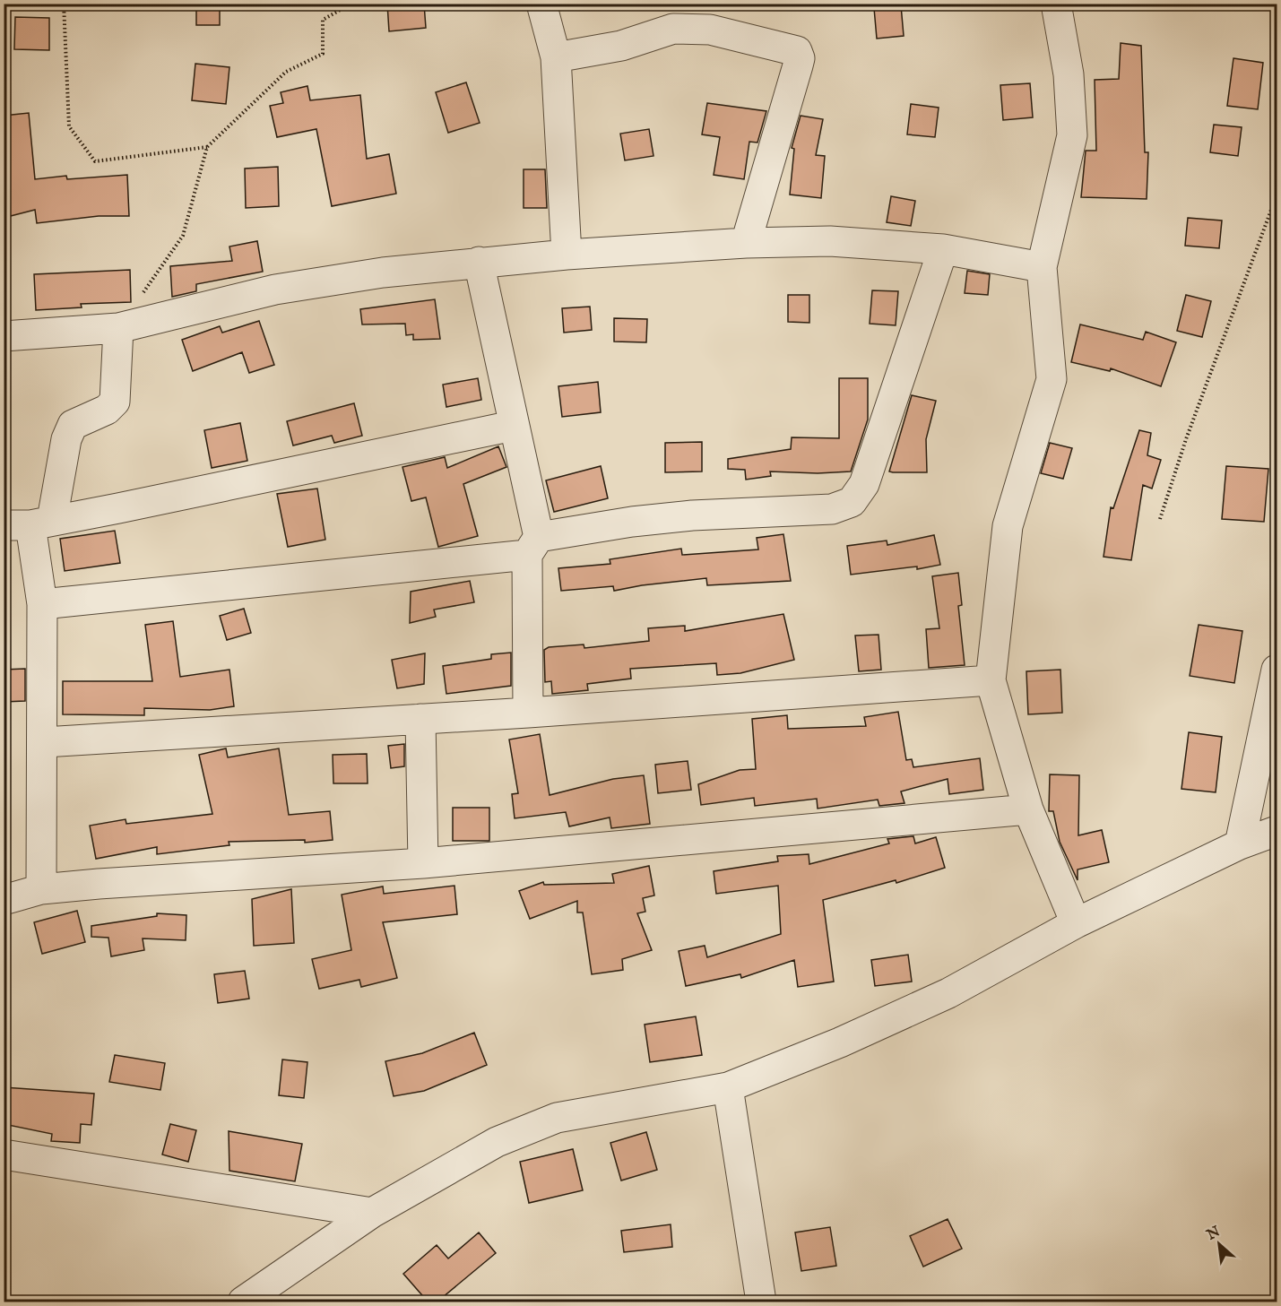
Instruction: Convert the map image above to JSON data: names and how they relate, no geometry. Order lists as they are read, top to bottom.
{
  "north": "top left"
}
